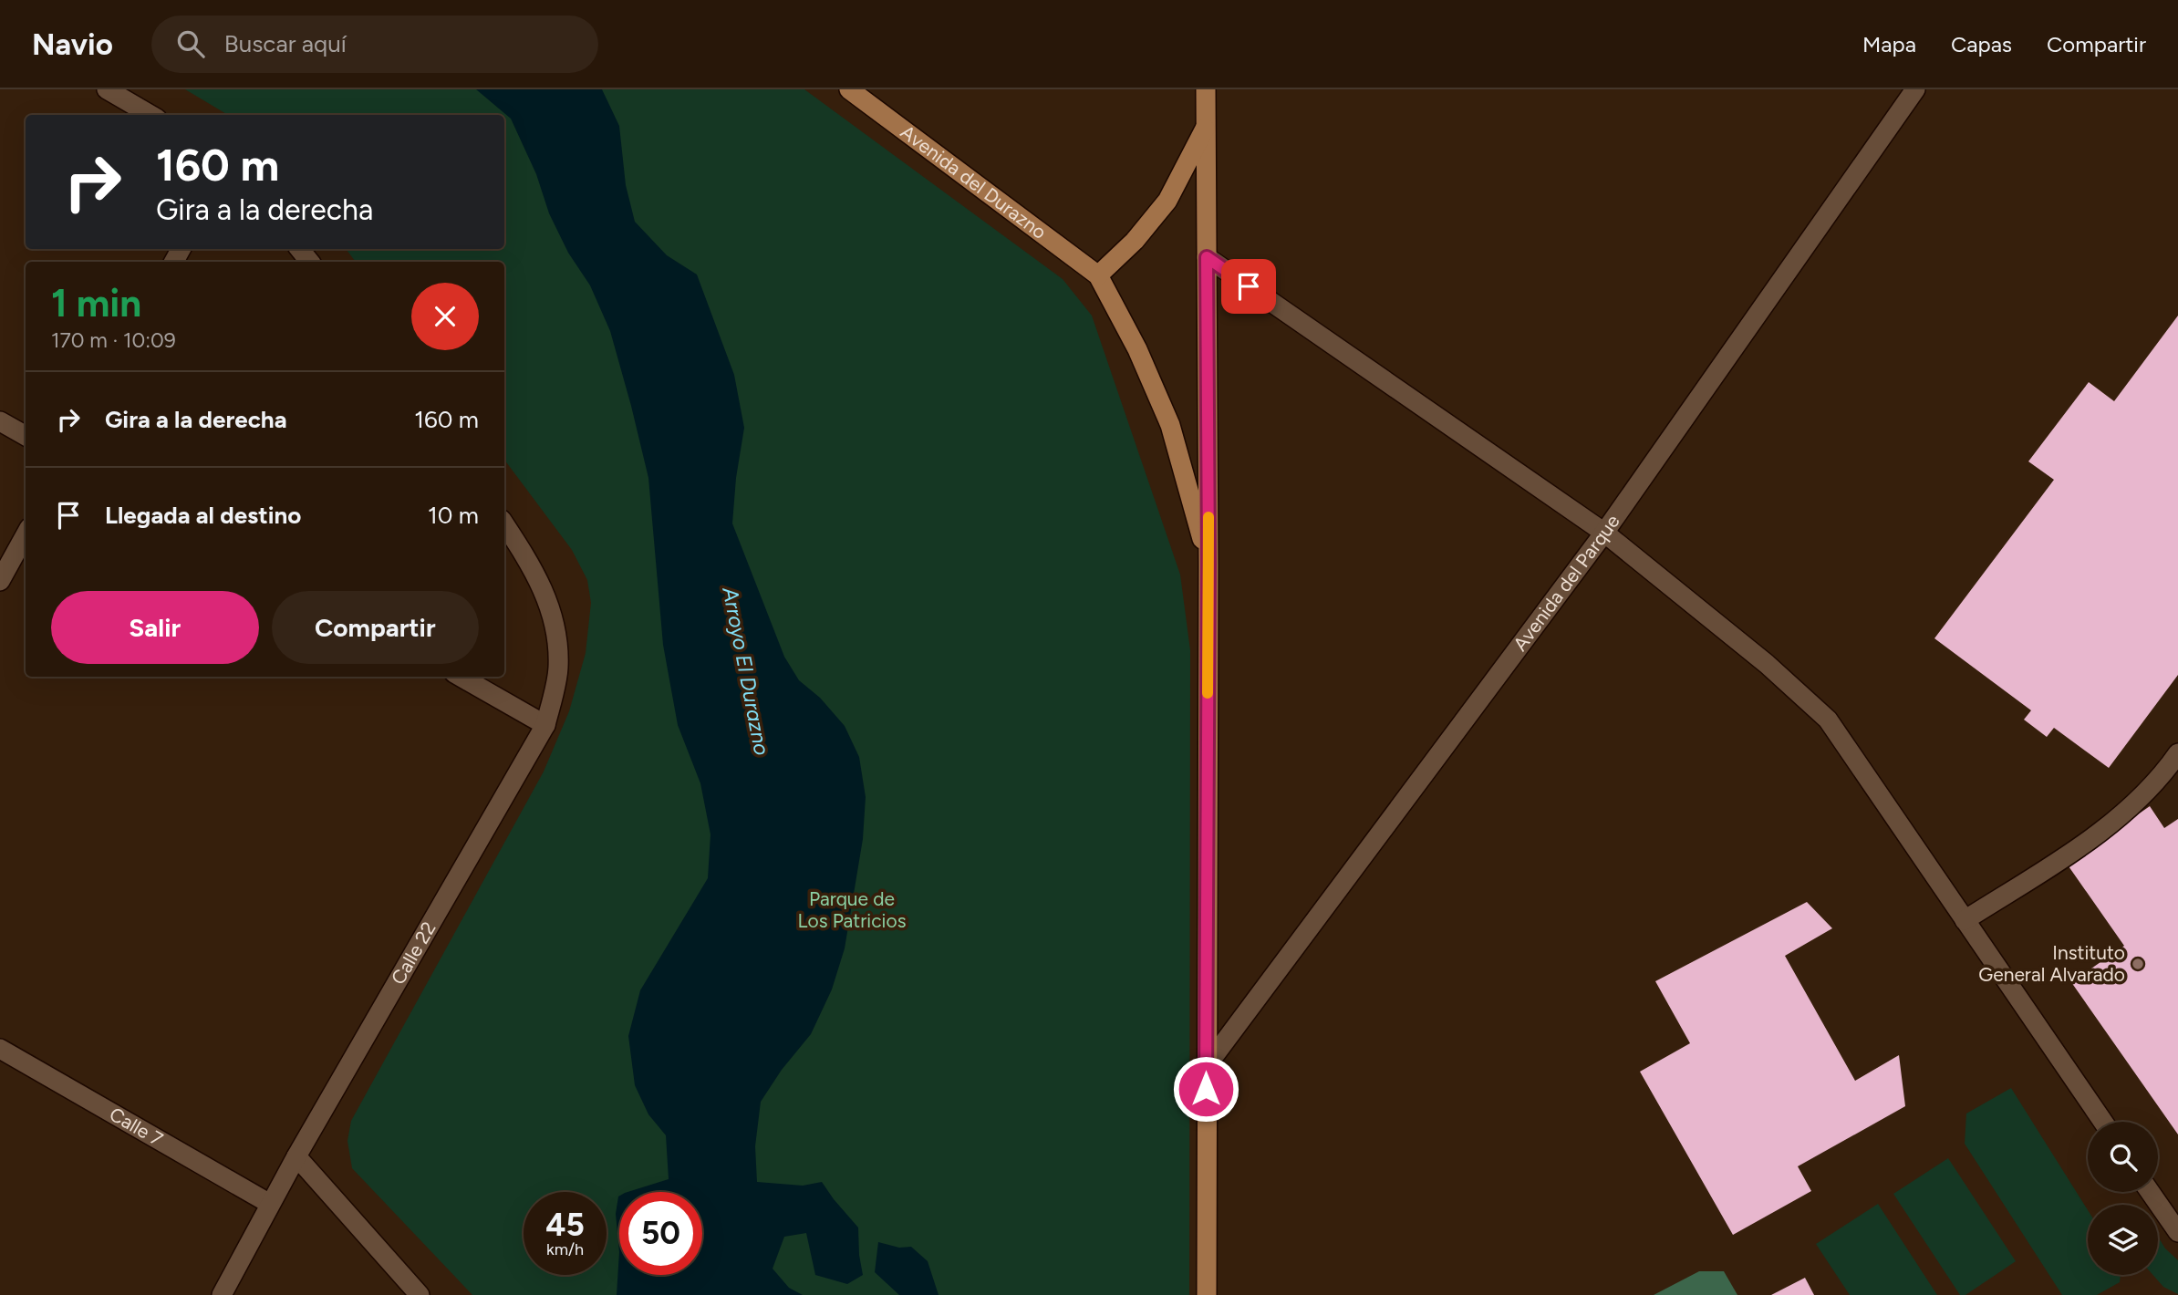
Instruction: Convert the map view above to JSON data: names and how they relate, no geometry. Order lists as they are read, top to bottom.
{
  "streets": {
    "main road": ["Avenida del Durazno"],
    "street": ["Avenida del Parque", "Calle 22", "Calle 7"]
  },
  "crossings": [
    ["Calle 22", "Calle 7"]
  ],
  "water": ["Arroyo El Durazno"],
  "parks": ["Parque de Los Patricios"],
  "places": ["Instituto General Alvarado"],
  "page": {
    "header": "Navio",
    "search": "Buscar aquí",
    "nav": ["Mapa", "Capas", "Compartir"],
    "turn": ["160 m", "Gira a la derecha"],
    "heading": ["1 min", "170 m · 10:09"],
    "list": [
      {
        "name": "Gira a la derecha",
        "value": "160 m"
      },
      {
        "name": "Llegada al destino",
        "value": "10 m"
      }
    ],
    "buttons": ["Salir", "Compartir"],
    "speed": "45 km/h",
    "limit": "50"
  }
}
